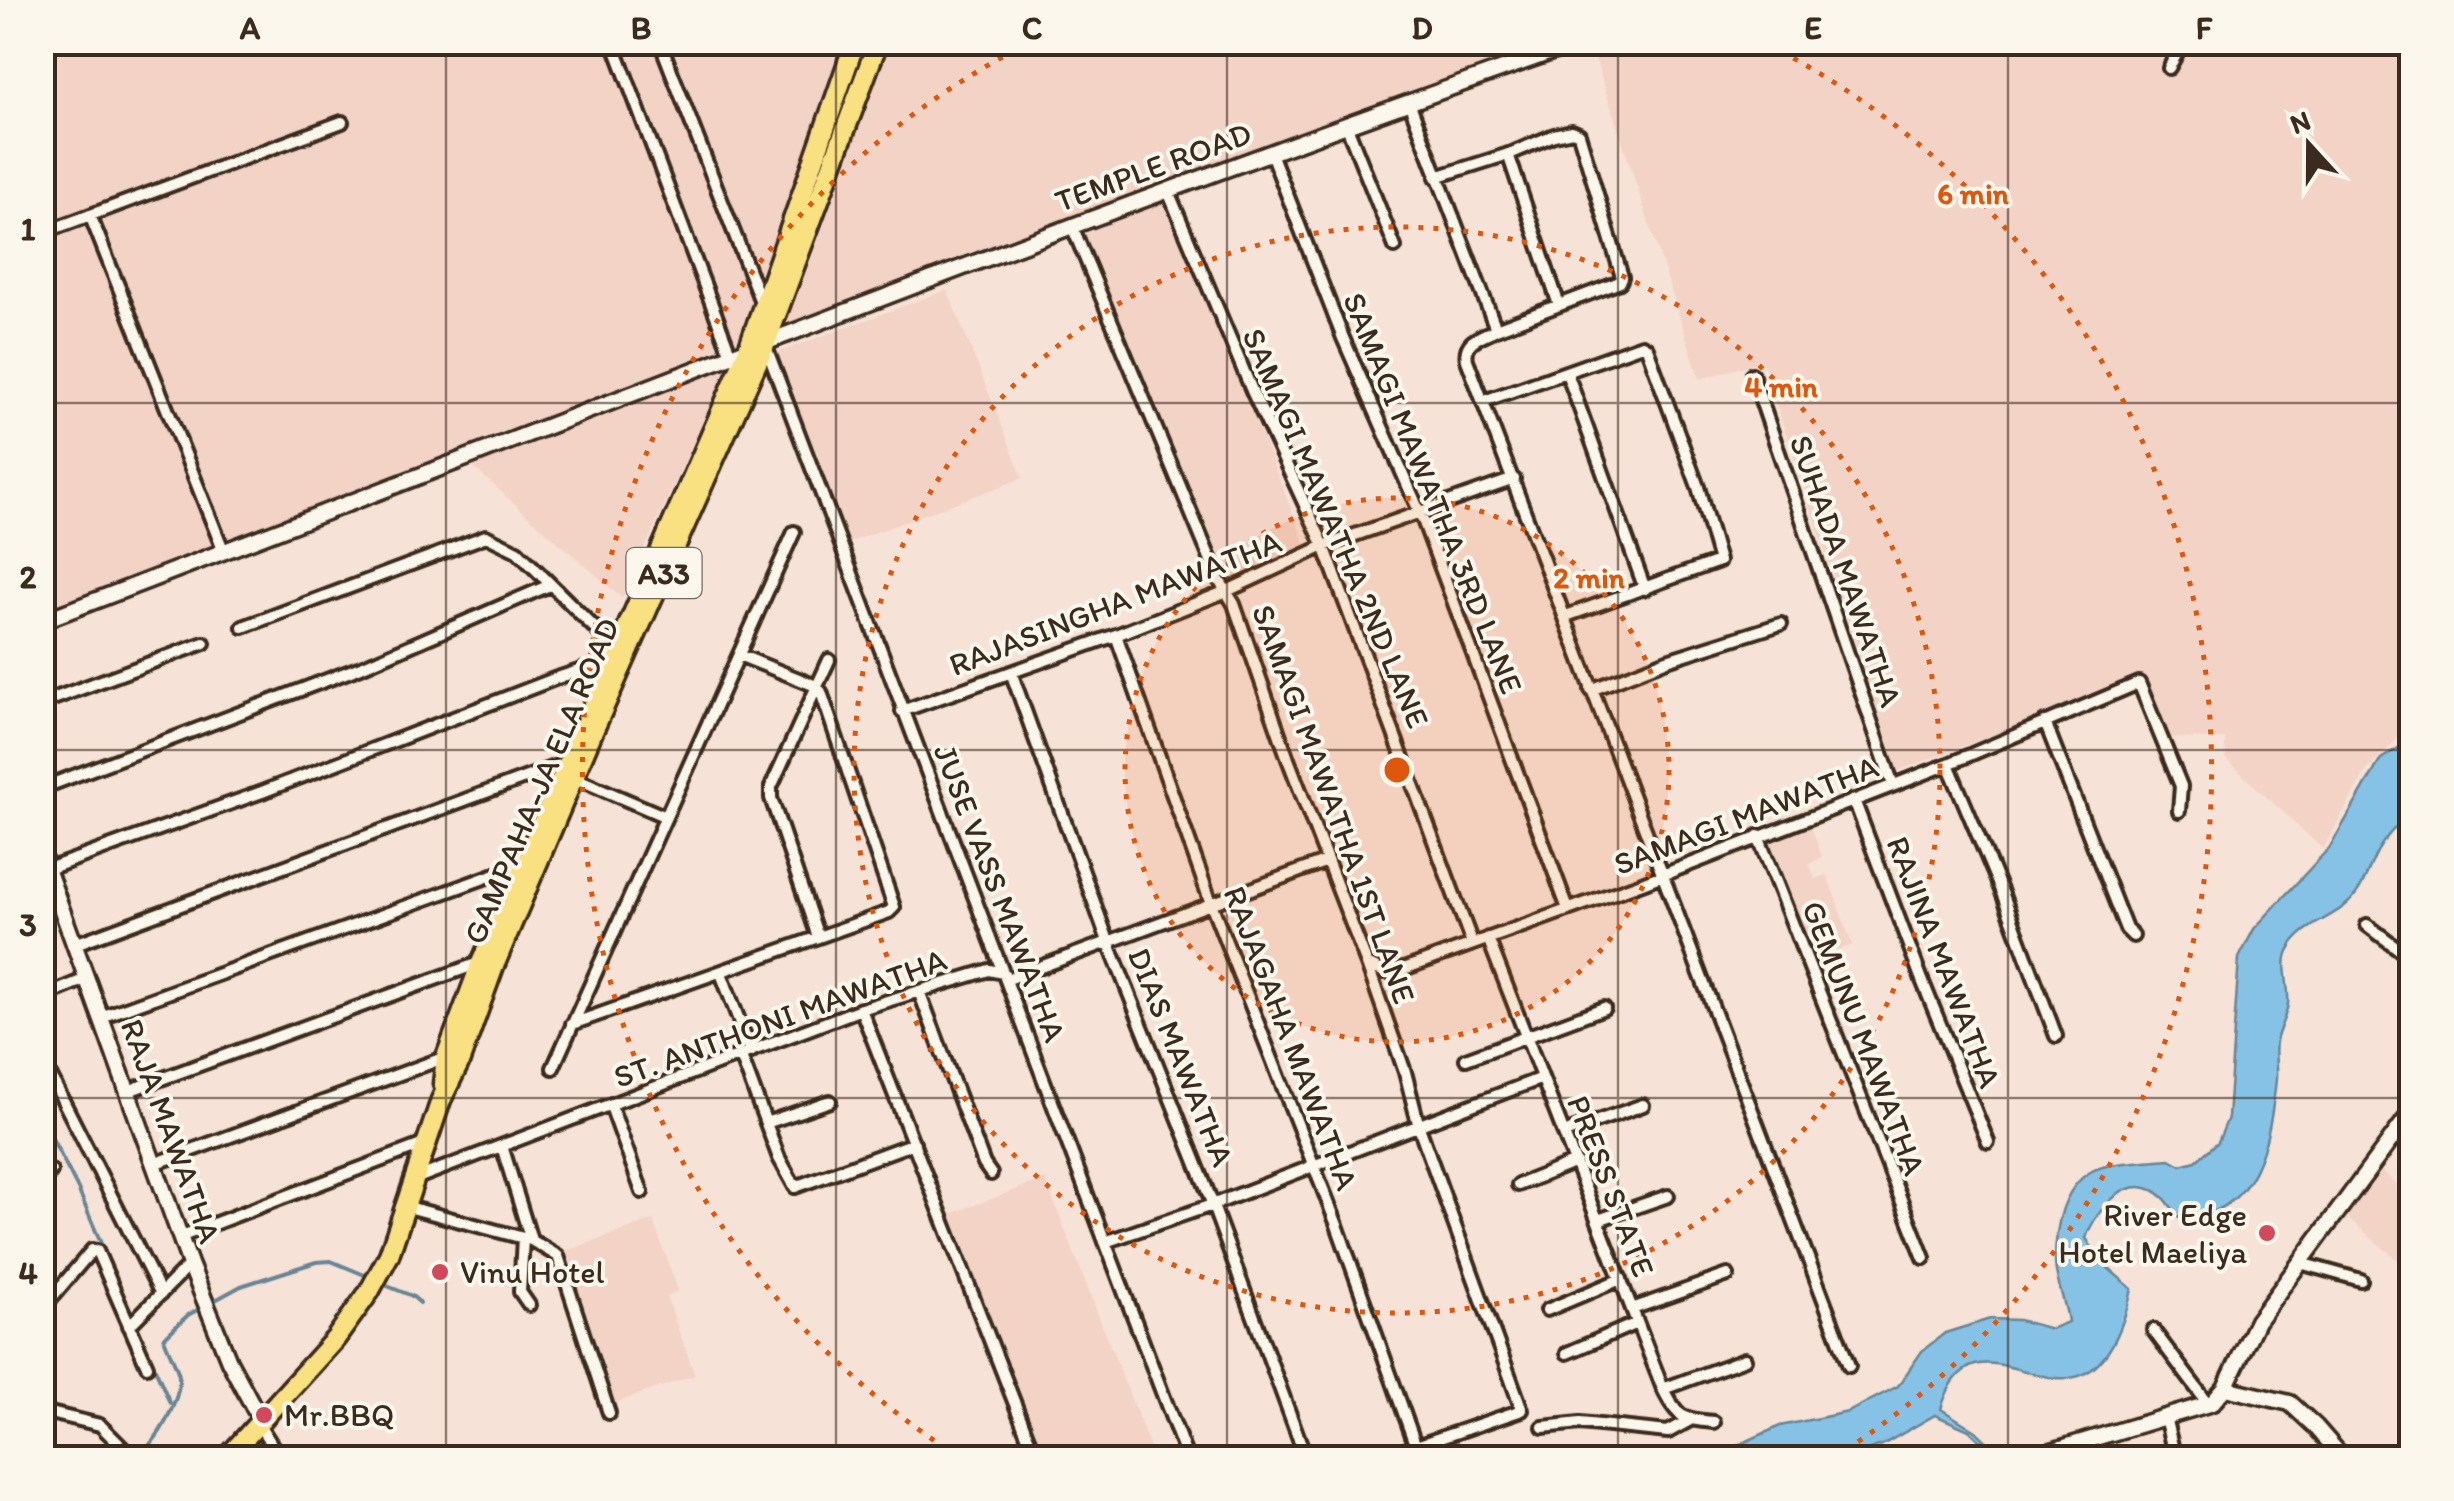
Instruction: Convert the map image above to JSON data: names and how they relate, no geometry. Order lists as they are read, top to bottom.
{
  "streets": {
    "highway": ["A33", "GAMPAHA-JA ELA ROAD"],
    "street": [
      "TEMPLE ROAD",
      "SAMAGI MAWATHA 3RD LANE",
      "SAMAGI MAWATHA 2ND LANE",
      "SUHADA MAWATHA",
      "RAJASINGHA MAWATHA",
      "SAMAGI MAWATHA 1ST LANE",
      "SAMAGI MAWATHA",
      "JUSE VASS MAWATHA",
      "RAJINA MAWATHA",
      "ST. ANTHONI MAWATHA",
      "RAJAGAHA MAWATHA",
      "GEMUNU MAWATHA",
      "DIAS MAWATHA",
      "RAJA MAWATHA",
      "PRESS STATE"
    ]
  },
  "crossings": [
    ["TEMPLE ROAD", "SAMAGI MAWATHA 3RD LANE"],
    ["TEMPLE ROAD", "SAMAGI MAWATHA 2ND LANE"],
    ["TEMPLE ROAD", "GAMPAHA-JA ELA ROAD"],
    ["TEMPLE ROAD", "SAMAGI MAWATHA 1ST LANE"],
    ["TEMPLE ROAD", "JUSE VASS MAWATHA"],
    ["SAMAGI MAWATHA 3RD LANE", "RAJASINGHA MAWATHA"],
    ["SAMAGI MAWATHA 3RD LANE", "SAMAGI MAWATHA"],
    ["SAMAGI MAWATHA 2ND LANE", "RAJASINGHA MAWATHA"],
    ["SAMAGI MAWATHA 2ND LANE", "SAMAGI MAWATHA"],
    ["SUHADA MAWATHA", "SAMAGI MAWATHA"],
    ["RAJASINGHA MAWATHA", "SAMAGI MAWATHA 1ST LANE"],
    ["RAJASINGHA MAWATHA", "JUSE VASS MAWATHA"],
    ["RAJASINGHA MAWATHA", "RAJAGAHA MAWATHA"],
    ["RAJASINGHA MAWATHA", "DIAS MAWATHA"],
    ["GAMPAHA-JA ELA ROAD", "JUSE VASS MAWATHA"],
    ["GAMPAHA-JA ELA ROAD", "ST. ANTHONI MAWATHA"],
    ["GAMPAHA-JA ELA ROAD", "RAJA MAWATHA"],
    ["SAMAGI MAWATHA 1ST LANE", "SAMAGI MAWATHA"],
    ["SAMAGI MAWATHA 1ST LANE", "ST. ANTHONI MAWATHA"],
    ["SAMAGI MAWATHA 1ST LANE", "RAJAGAHA MAWATHA"],
    ["SAMAGI MAWATHA", "RAJINA MAWATHA"],
    ["SAMAGI MAWATHA", "GEMUNU MAWATHA"],
    ["SAMAGI MAWATHA", "PRESS STATE"],
    ["JUSE VASS MAWATHA", "ST. ANTHONI MAWATHA"],
    ["ST. ANTHONI MAWATHA", "RAJAGAHA MAWATHA"],
    ["ST. ANTHONI MAWATHA", "DIAS MAWATHA"]
  ],
  "places": ["River Edge Hotel Maeliya", "Vinu Hotel", "Mr.BBQ"],
  "north": "top",
  "grid": {
    "columns": [
      "A",
      "B",
      "C",
      "D",
      "E",
      "F"
    ],
    "rows": [
      "1",
      "2",
      "3",
      "4"
    ]
  },
  "rings": ["6 min", "4 min", "2 min"]
}
